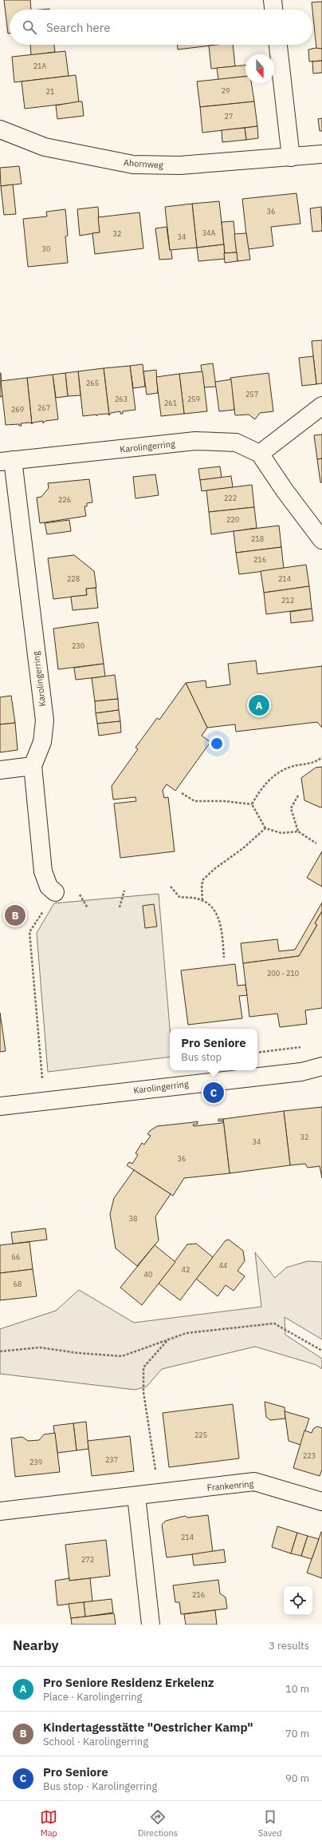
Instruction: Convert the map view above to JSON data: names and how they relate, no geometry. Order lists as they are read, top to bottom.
{
  "streets": {
    "street": ["Ahornweg", "Karolingerring", "Frankenring"]
  },
  "house_numbers": [
    "21A",
    "29",
    "21",
    "27",
    "36",
    "34A",
    "32",
    "34",
    "30",
    "265",
    "257",
    "263",
    "259",
    "261",
    "267",
    "269",
    "222",
    "226",
    "220",
    "218",
    "216",
    "228",
    "214",
    "212",
    "230",
    "200 - 210",
    "32",
    "34",
    "36",
    "38",
    "66",
    "44",
    "42",
    "40",
    "68",
    "225",
    "223",
    "237",
    "239",
    "214",
    "272",
    "216"
  ],
  "north": "bottom",
  "page": {
    "search": "Search here",
    "pins": ["A", "B", "C"],
    "popup": ["Pro Seniore", "Bus stop"],
    "heading": ["Nearby", "3 results"],
    "list": [
      {
        "mark": "A",
        "name": "Pro Seniore Residenz Erkelenz",
        "note": "Place · Karolingerring",
        "value": "10 m"
      },
      {
        "mark": "B",
        "name": "Kindertagesstätte \"Oestricher Kamp\"",
        "note": "School · Karolingerring",
        "value": "70 m"
      },
      {
        "mark": "C",
        "name": "Pro Seniore",
        "note": "Bus stop · Karolingerring",
        "value": "90 m"
      }
    ],
    "nav": ["Map", "Directions", "Saved"]
  }
}
